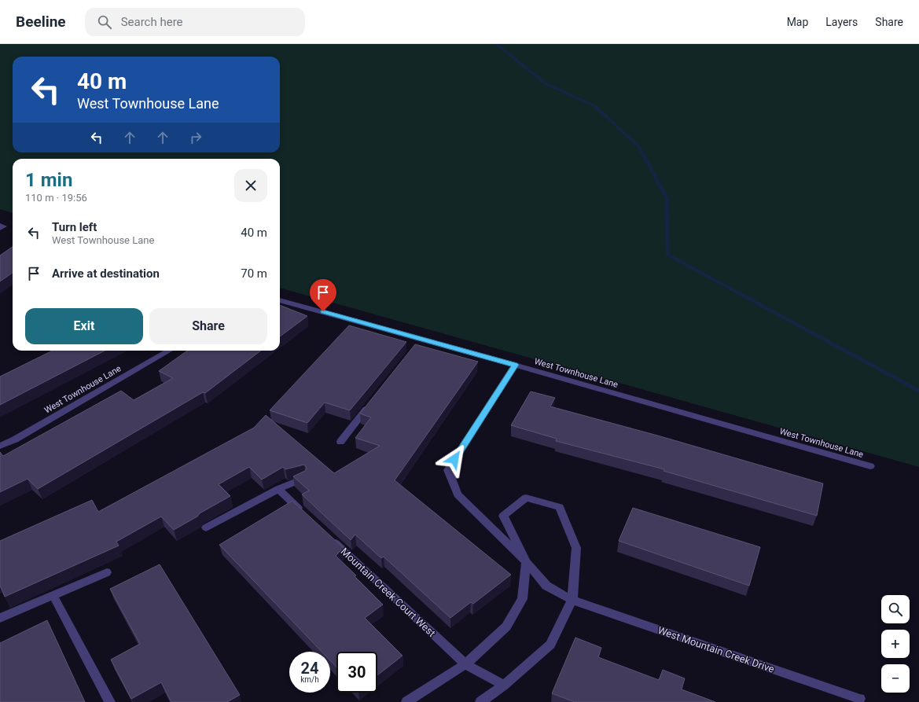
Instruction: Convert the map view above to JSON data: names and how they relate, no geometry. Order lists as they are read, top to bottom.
{
  "streets": {
    "street": ["West Townhouse Lane", "Mountain Creek Court West", "West Mountain Creek Drive"]
  },
  "crossings": [
    ["West Townhouse Lane", "West Mountain Creek Drive"],
    ["Mountain Creek Court West", "West Mountain Creek Drive"]
  ],
  "page": {
    "header": "Beeline",
    "search": "Search here",
    "nav": ["Map", "Layers", "Share"],
    "turn": ["40 m", "West Townhouse Lane"],
    "heading": ["1 min", "110 m · 19:56"],
    "list": [
      {
        "name": "Turn left",
        "note": "West Townhouse Lane",
        "value": "40 m"
      },
      {
        "name": "Arrive at destination",
        "value": "70 m"
      }
    ],
    "buttons": ["Exit", "Share"],
    "map_buttons": ["+", "−"],
    "speed": "24 km/h",
    "limit": "30"
  }
}
